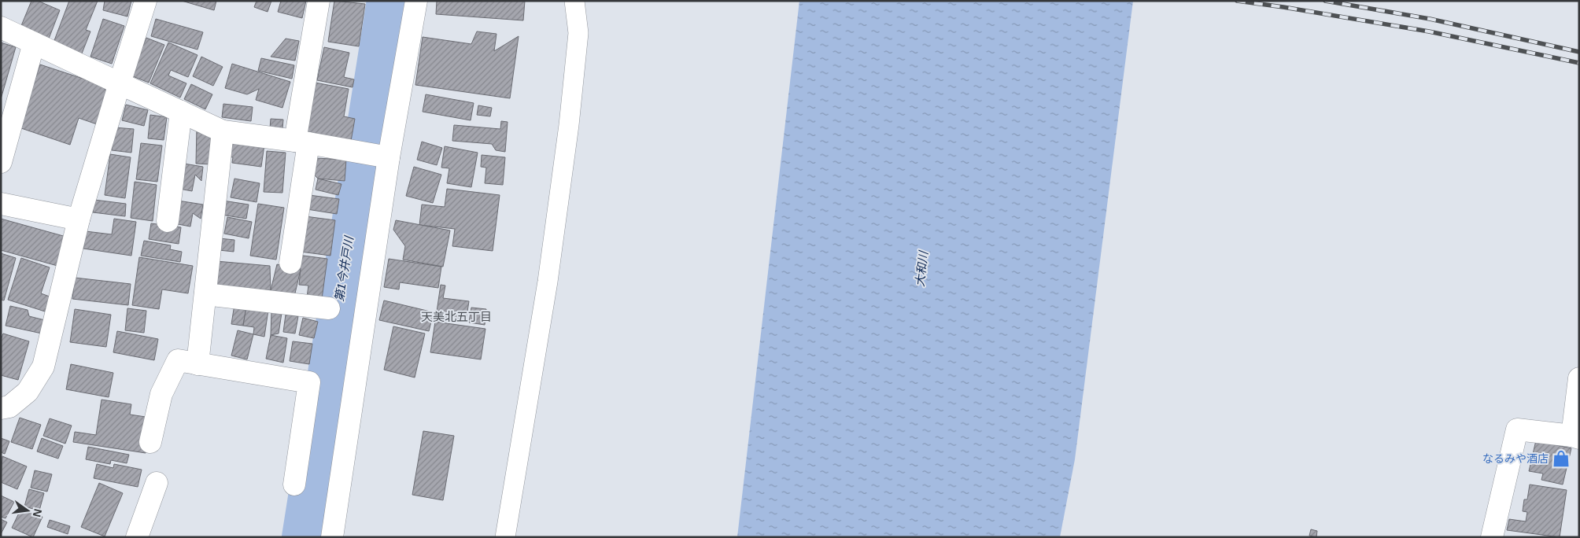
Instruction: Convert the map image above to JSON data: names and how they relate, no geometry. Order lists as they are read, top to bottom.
{
  "districts": ["天美北五丁目"],
  "water": ["第1今井戸川", "大和川"],
  "places": {
    "shop": ["なるみや酒店"]
  },
  "north": "right"
}
